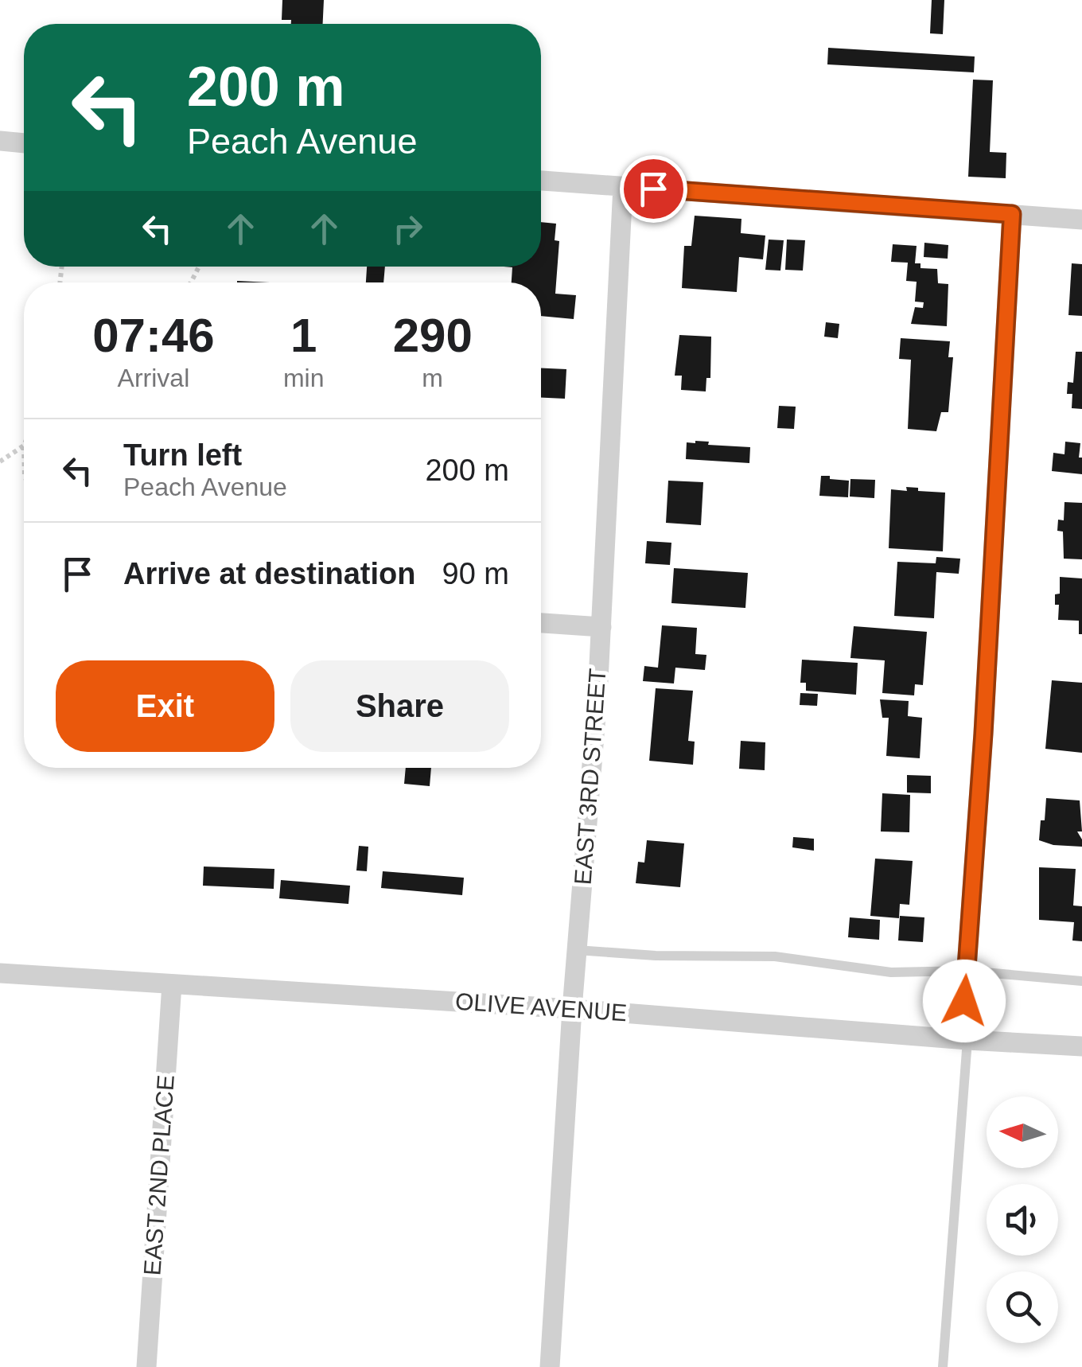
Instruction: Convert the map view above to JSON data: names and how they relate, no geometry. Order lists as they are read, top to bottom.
{
  "streets": {
    "street": ["EAST 3RD STREET", "OLIVE AVENUE", "EAST 2ND PLACE"]
  },
  "crossings": [
    ["EAST 3RD STREET", "OLIVE AVENUE"],
    ["OLIVE AVENUE", "EAST 2ND PLACE"]
  ],
  "north": "left",
  "page": {
    "turn": ["200 m", "Peach Avenue"],
    "eta": [
      "07:46",
      "Arrival",
      "1",
      "min",
      "290",
      "m"
    ],
    "list": [
      {
        "name": "Turn left",
        "note": "Peach Avenue",
        "value": "200 m"
      },
      {
        "name": "Arrive at destination",
        "value": "90 m"
      }
    ],
    "buttons": ["Exit", "Share"]
  }
}
